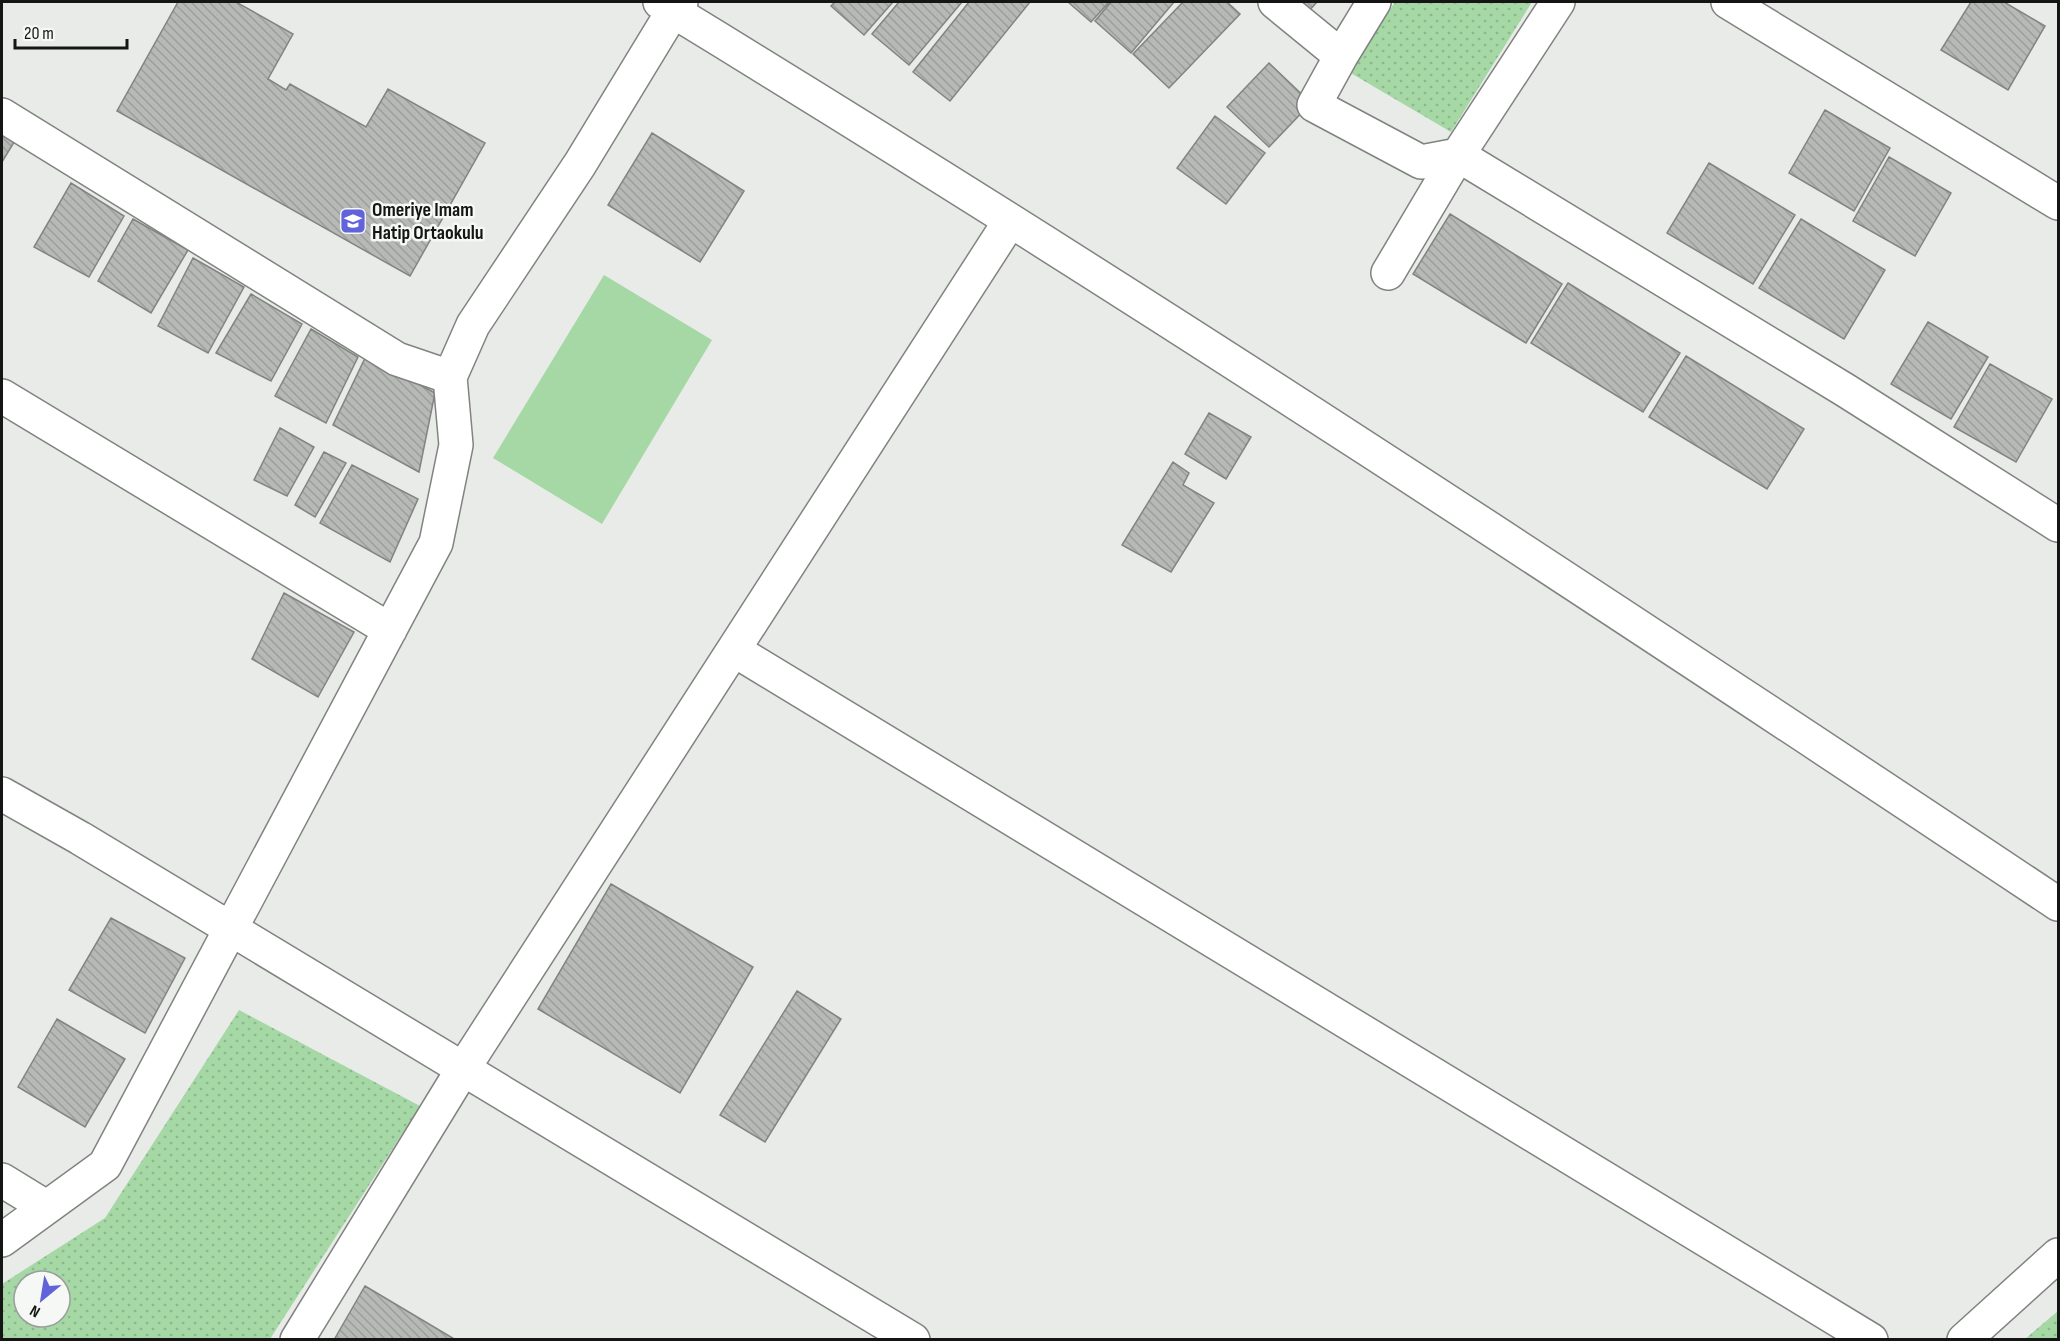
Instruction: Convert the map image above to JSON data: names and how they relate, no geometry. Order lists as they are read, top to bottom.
{
  "places": {
    "school or university": ["Omeriye Imam Hatip Ortaokulu"]
  },
  "scale_bar": "20 m",
  "north": "bottom left"
}
